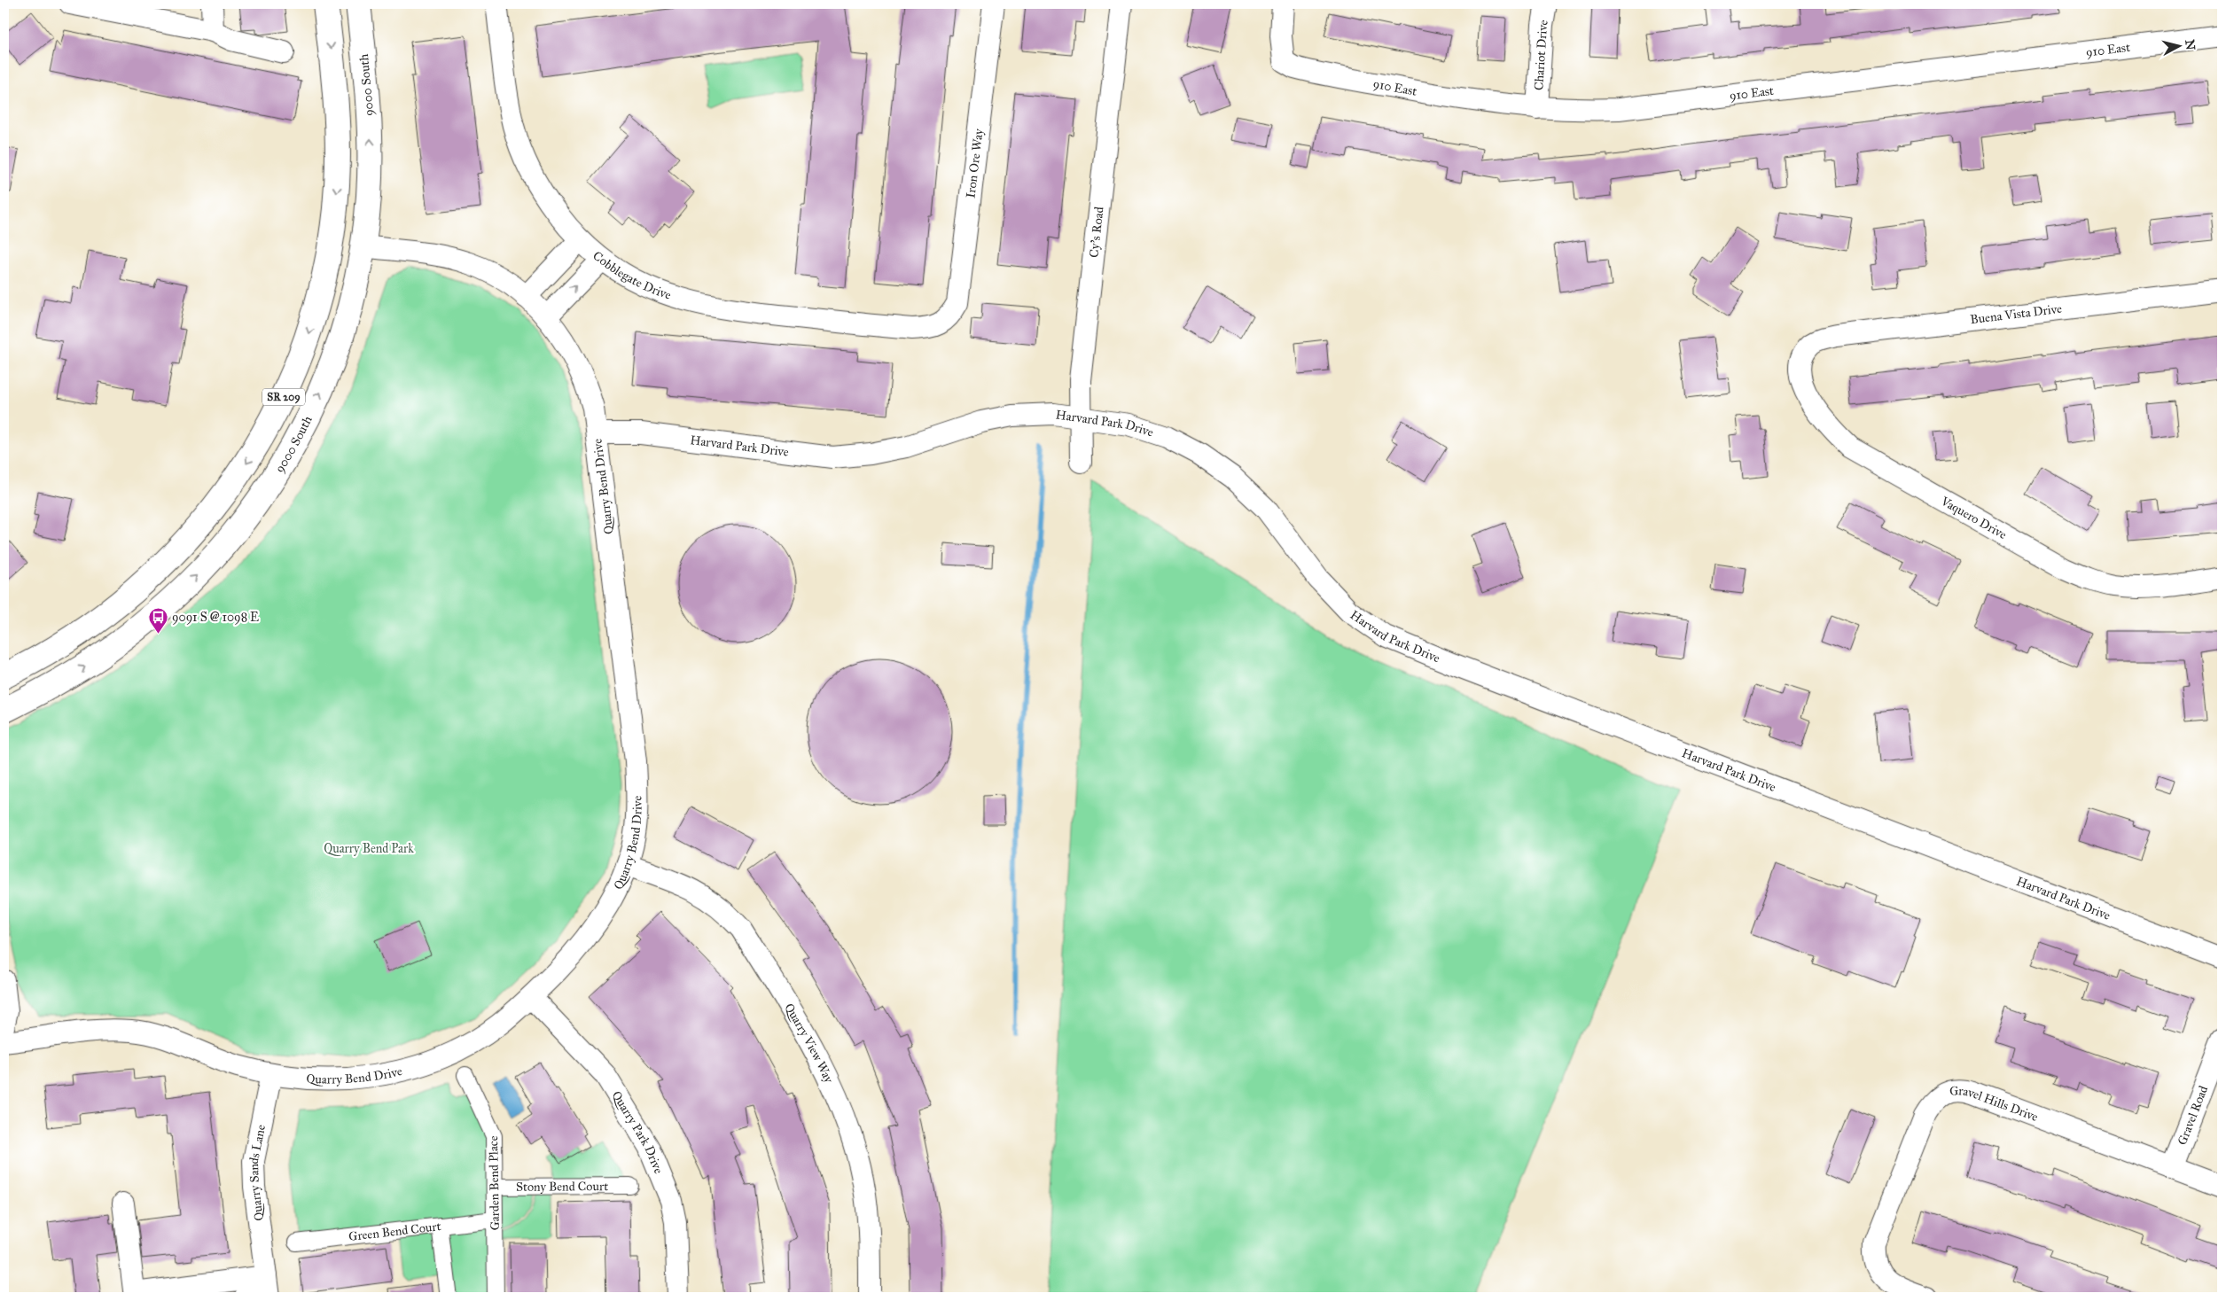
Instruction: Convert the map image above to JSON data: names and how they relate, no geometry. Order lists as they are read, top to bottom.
{
  "streets": {
    "main road": ["9000 South", "SR 209"],
    "street": [
      "910 East",
      "Chariot Drive",
      "Iron Ore Way",
      "Cy's Road",
      "Cobblegate Drive",
      "Buena Vista Drive",
      "Harvard Park Drive",
      "Quarry Bend Drive",
      "Vaquero Drive",
      "Quarry View Way",
      "Gravel Hills Drive",
      "Gravel Road",
      "Quarry Park Drive",
      "Quarry Sands Lane",
      "Garden Bend Place",
      "Stony Bend Court",
      "Green Bend Court"
    ]
  },
  "crossings": [
    ["910 East", "Chariot Drive"],
    ["9000 South", "Quarry Bend Drive"],
    ["Iron Ore Way", "Cobblegate Drive"],
    ["Cy's Road", "Harvard Park Drive"],
    ["Buena Vista Drive", "Vaquero Drive"],
    ["Harvard Park Drive", "Quarry Bend Drive"],
    ["Quarry Bend Drive", "Quarry View Way"],
    ["Quarry Bend Drive", "Quarry Park Drive"],
    ["Quarry Bend Drive", "Quarry Sands Lane"],
    ["Gravel Hills Drive", "Gravel Road"],
    ["Garden Bend Place", "Stony Bend Court"],
    ["Garden Bend Place", "Green Bend Court"]
  ],
  "parks": ["Quarry Bend Park"],
  "places": {
    "bus stop": ["9091 S @ 1098 E"]
  },
  "north": "right"
}
